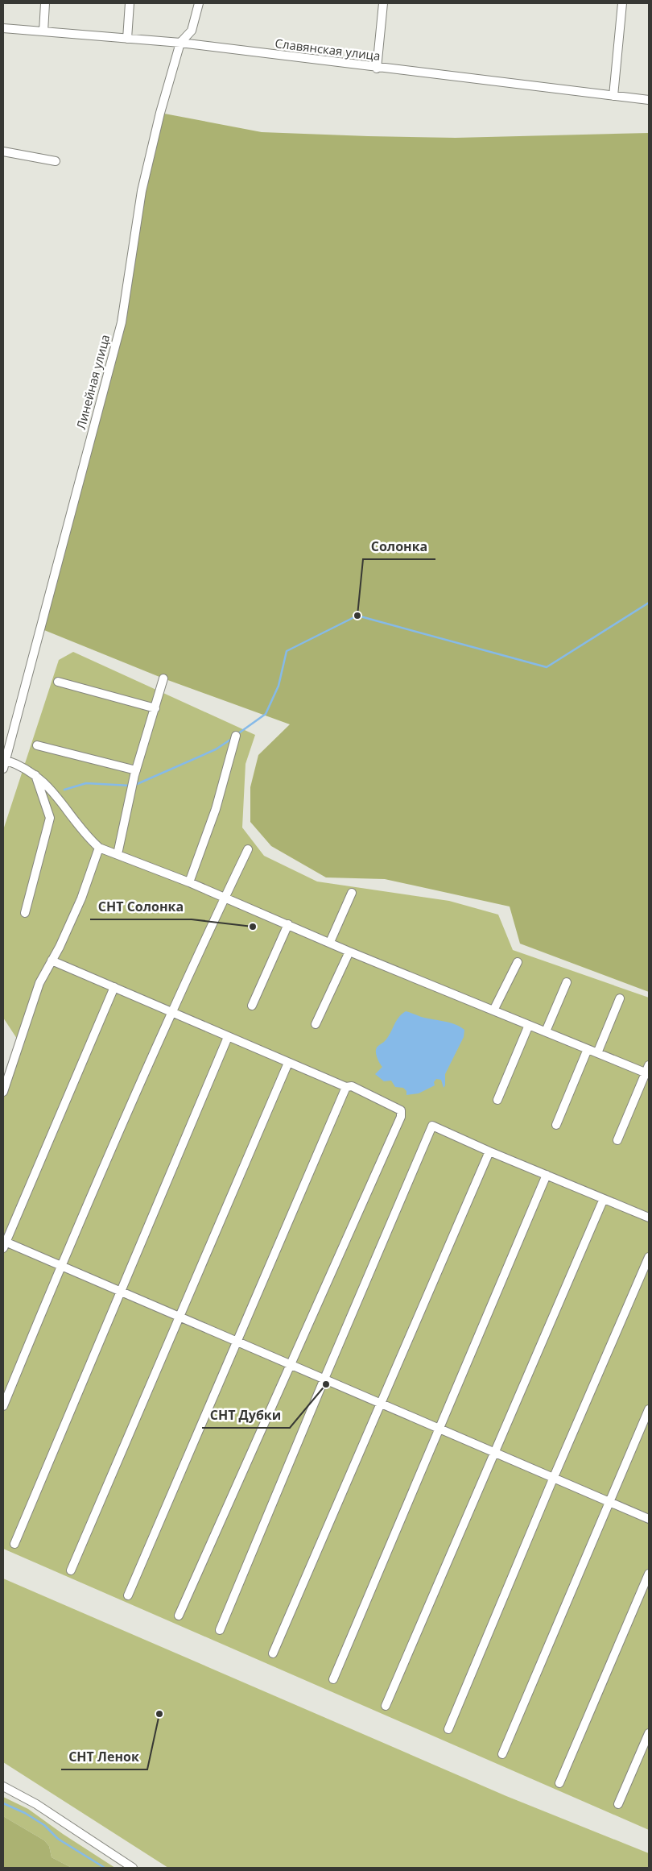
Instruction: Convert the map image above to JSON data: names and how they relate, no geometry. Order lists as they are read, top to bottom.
{
  "streets": {
    "street": ["Славянская улица", "Линейная улица"]
  },
  "crossings": [
    ["Славянская улица", "Линейная улица"]
  ],
  "places": [
    "Солонка",
    "СНТ Солонка",
    "СНТ Дубки",
    "СНТ Ленок"
  ]
}
